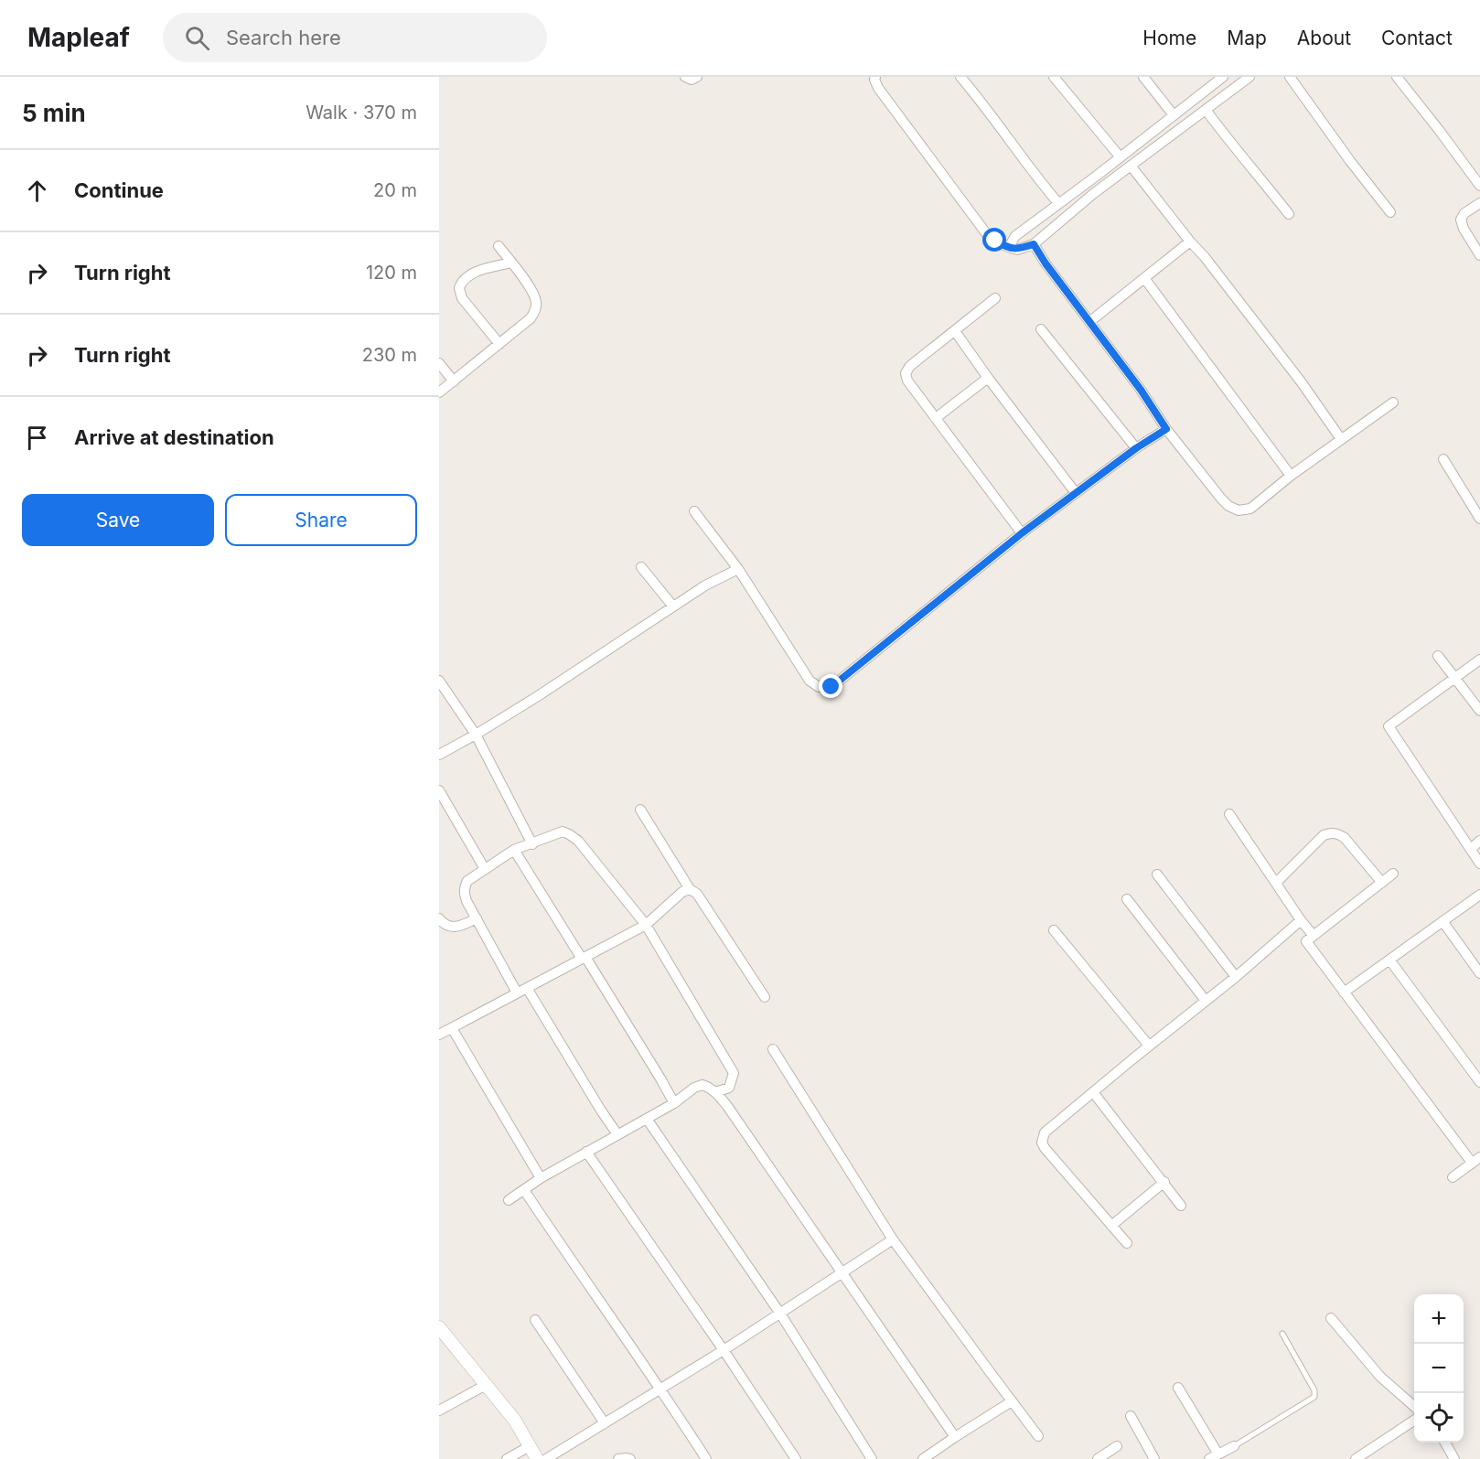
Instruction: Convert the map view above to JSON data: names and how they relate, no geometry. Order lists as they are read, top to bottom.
{
  "page": {
    "header": "Mapleaf",
    "search": "Search here",
    "nav": [
      "Home",
      "Map",
      "About",
      "Contact"
    ],
    "heading": ["5 min", "Walk · 370 m"],
    "list": [
      ["Continue", "20 m"],
      ["Turn right", "120 m"],
      ["Turn right", "230 m"],
      "Arrive at destination"
    ],
    "buttons": ["Save", "Share"],
    "map_buttons": ["+", "−"]
  }
}
